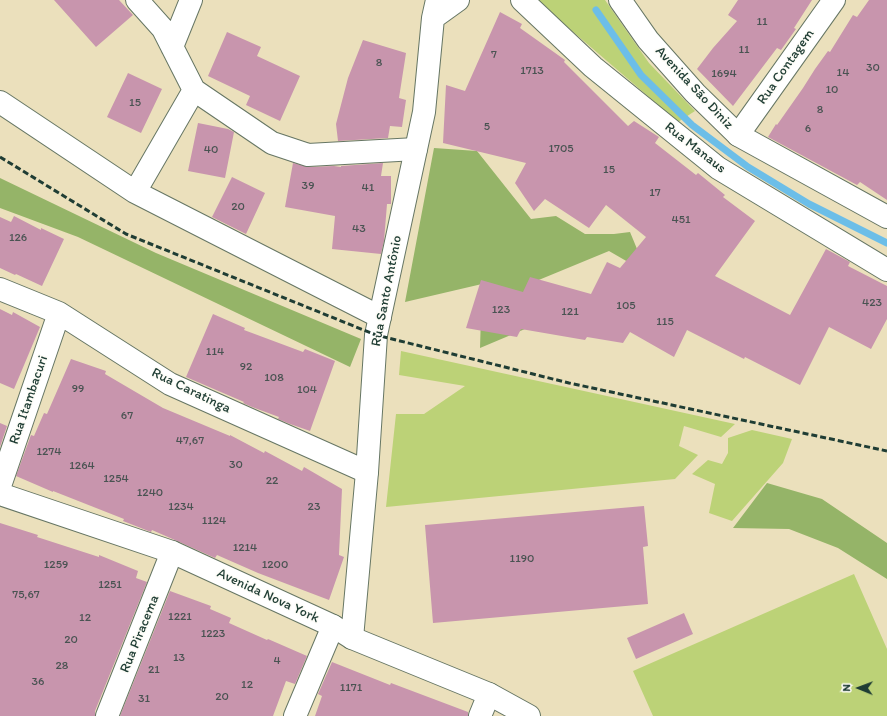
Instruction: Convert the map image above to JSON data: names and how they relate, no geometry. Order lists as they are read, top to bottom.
{
  "streets": {
    "street": [
      "Rua Contagem",
      "Avenida São Diniz",
      "Rua Manaus",
      "Rua Santo Antônio",
      "Rua Caratinga",
      "Rua Itambacuri",
      "Avenida Nova York",
      "Rua Piracema"
    ]
  },
  "crossings": [
    ["Rua Contagem", "Avenida São Diniz"],
    ["Rua Santo Antônio", "Rua Caratinga"],
    ["Rua Santo Antônio", "Avenida Nova York"],
    ["Rua Caratinga", "Rua Itambacuri"],
    ["Avenida Nova York", "Rua Piracema"]
  ],
  "house_numbers": [
    "11",
    "11",
    "7",
    "8",
    "30",
    "1713",
    "14",
    "1694",
    "10",
    "15",
    "8",
    "5",
    "6",
    "1705",
    "40",
    "15",
    "39",
    "41",
    "17",
    "20",
    "451",
    "43",
    "126",
    "423",
    "105",
    "123",
    "121",
    "115",
    "114",
    "92",
    "108",
    "99",
    "104",
    "67",
    "47,67",
    "1274",
    "30",
    "1264",
    "1254",
    "22",
    "1240",
    "1234",
    "23",
    "1124",
    "1214",
    "1190",
    "1259",
    "1200",
    "1251",
    "75,67",
    "1221",
    "12",
    "1223",
    "20",
    "13",
    "4",
    "28",
    "21",
    "36",
    "12",
    "1171",
    "20",
    "31"
  ],
  "north": "left"
}
